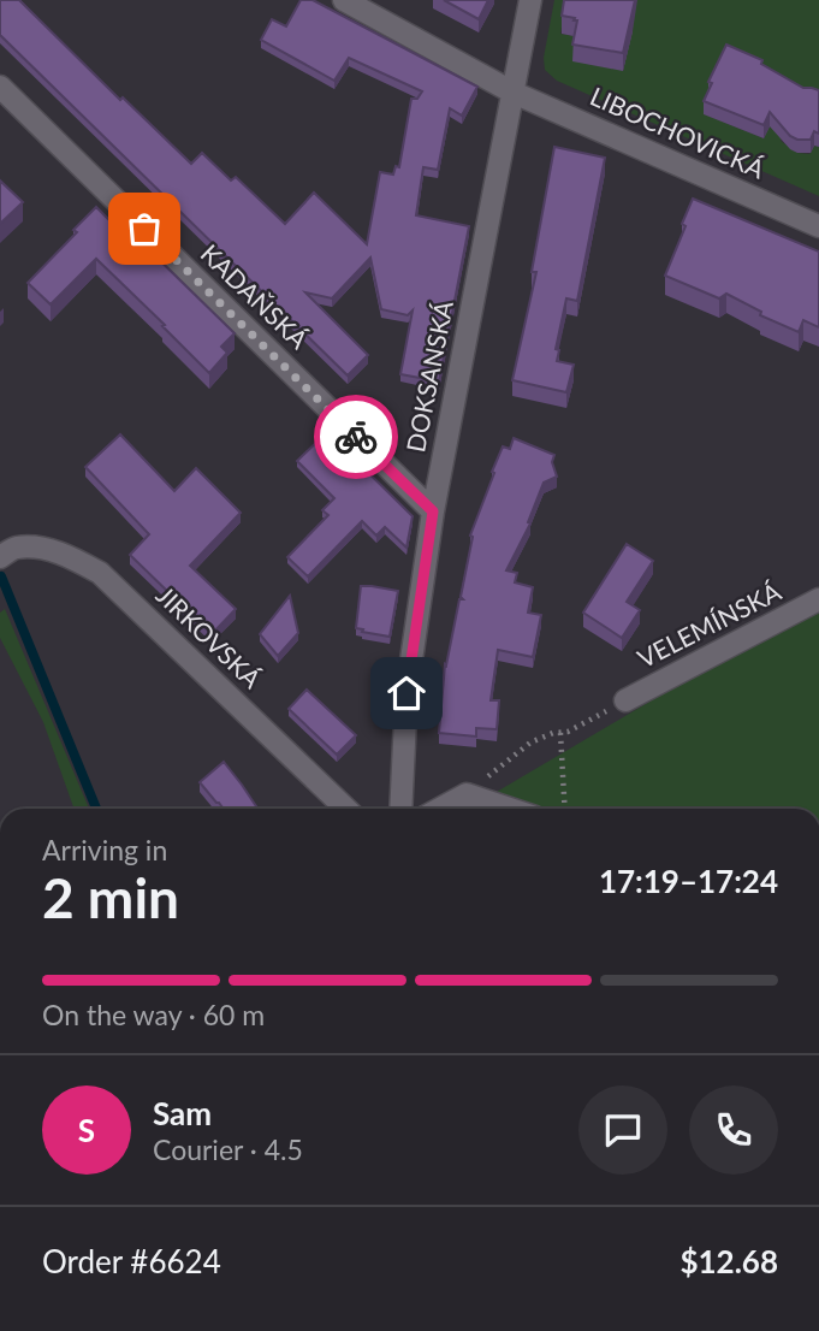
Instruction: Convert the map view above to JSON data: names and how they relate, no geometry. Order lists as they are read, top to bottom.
{
  "streets": {
    "street": [
      "LIBOCHOVICKÁ",
      "KADAŇSKÁ",
      "DOKSANSKÁ",
      "VELEMÍNSKÁ",
      "JIRKOVSKÁ"
    ]
  },
  "crossings": [
    ["LIBOCHOVICKÁ", "DOKSANSKÁ"],
    ["KADAŇSKÁ", "DOKSANSKÁ"]
  ],
  "page": {
    "heading": ["2 min", "Arriving in", "17:19–17:24"],
    "panel": [
      "Sam",
      "Courier · 4.5",
      "Order #6624",
      "$12.68"
    ],
    "bar": "On the way · 60 m",
    "round": "S"
  }
}
